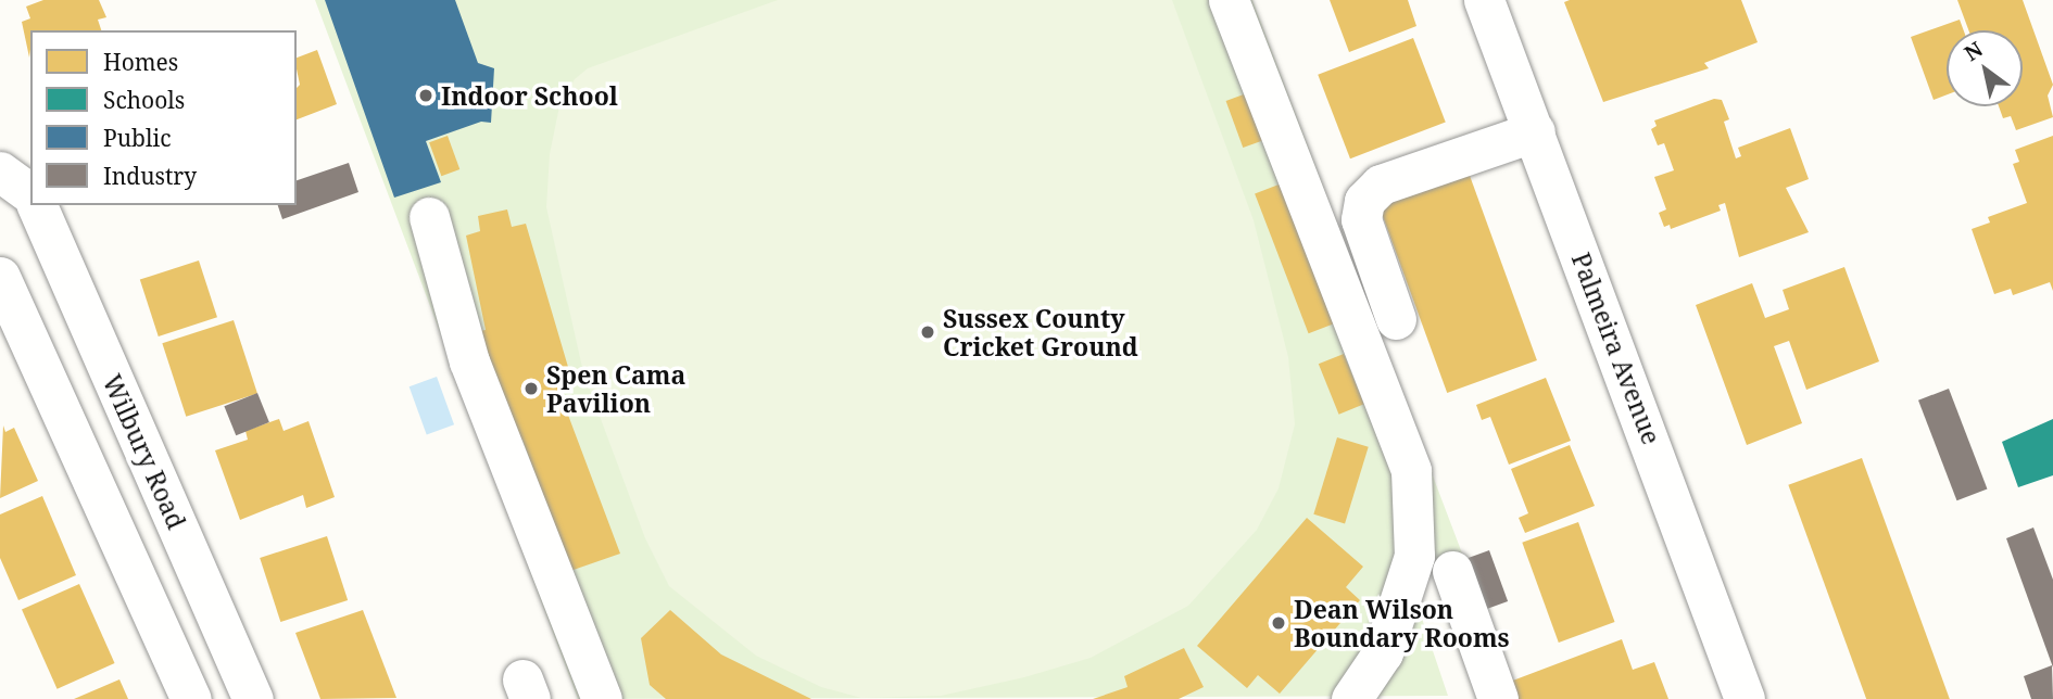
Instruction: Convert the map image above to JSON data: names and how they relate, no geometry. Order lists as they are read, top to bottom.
{
  "streets": {
    "street": ["Palmeira Avenue", "Wilbury Road"]
  },
  "places": [
    "Indoor School",
    "Sussex County Cricket Ground",
    "Spen Cama Pavilion",
    "Dean Wilson Boundary Rooms"
  ],
  "legend": [
    "Homes",
    "Schools",
    "Public",
    "Industry"
  ],
  "north": "top left"
}
